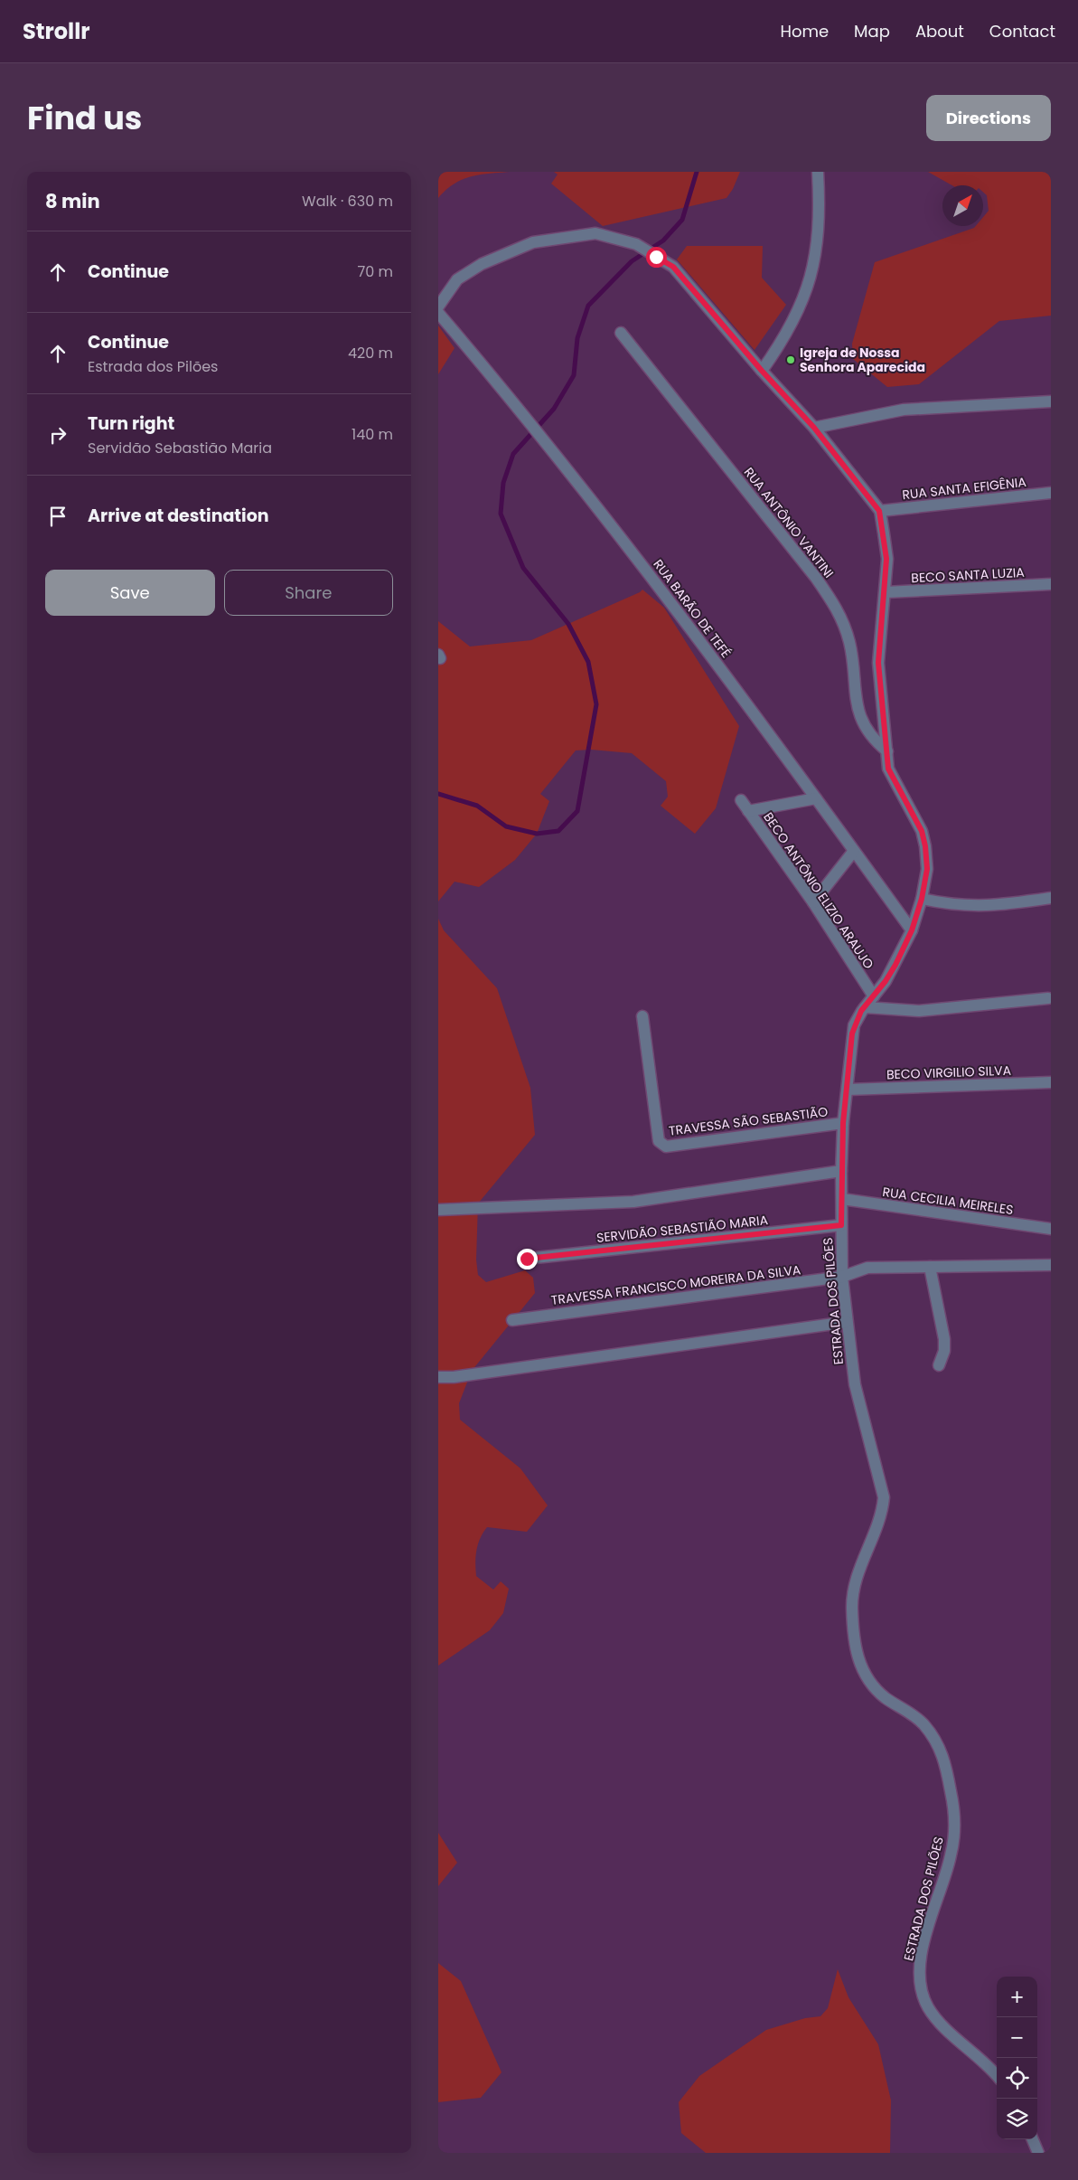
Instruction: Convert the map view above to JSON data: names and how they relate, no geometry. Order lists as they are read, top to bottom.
{
  "streets": {
    "street": [
      "RUA SANTA EFIGÊNIA",
      "RUA ANTÔNIO VANTINI",
      "BECO SANTA LUZIA",
      "RUA BARÃO DE TEFÉ",
      "BECO ANTÔNIO ELIZIO ARAUJO",
      "BECO VIRGILIO SILVA",
      "TRAVESSA SÃO SEBASTIÃO",
      "RUA CECILIA MEIRELES",
      "SERVIDÃO SEBASTIÃO MARIA",
      "TRAVESSA FRANCISCO MOREIRA DA SILVA",
      "ESTRADA DOS PILÕES"
    ]
  },
  "crossings": [
    ["RUA SANTA EFIGÊNIA", "ESTRADA DOS PILÕES"],
    ["RUA ANTÔNIO VANTINI", "ESTRADA DOS PILÕES"],
    ["BECO SANTA LUZIA", "ESTRADA DOS PILÕES"],
    ["RUA BARÃO DE TEFÉ", "ESTRADA DOS PILÕES"],
    ["BECO ANTÔNIO ELIZIO ARAUJO", "ESTRADA DOS PILÕES"],
    ["BECO VIRGILIO SILVA", "ESTRADA DOS PILÕES"],
    ["TRAVESSA SÃO SEBASTIÃO", "ESTRADA DOS PILÕES"],
    ["RUA CECILIA MEIRELES", "ESTRADA DOS PILÕES"],
    ["SERVIDÃO SEBASTIÃO MARIA", "ESTRADA DOS PILÕES"],
    ["TRAVESSA FRANCISCO MOREIRA DA SILVA", "ESTRADA DOS PILÕES"]
  ],
  "places": ["Igreja de Nossa Senhora Aparecida"],
  "north": "top right",
  "page": {
    "header": "Strollr",
    "nav": [
      "Home",
      "Map",
      "About",
      "Contact"
    ],
    "title": "Find us",
    "buttons": [
      "Directions",
      ["Save", "Share"]
    ],
    "heading": ["8 min", "Walk · 630 m"],
    "list": [
      ["Continue", "70 m"],
      ["Continue", "Estrada dos Pilões", "420 m"],
      ["Turn right", "Servidão Sebastião Maria", "140 m"],
      "Arrive at destination"
    ],
    "map_buttons": ["+", "−"]
  }
}
